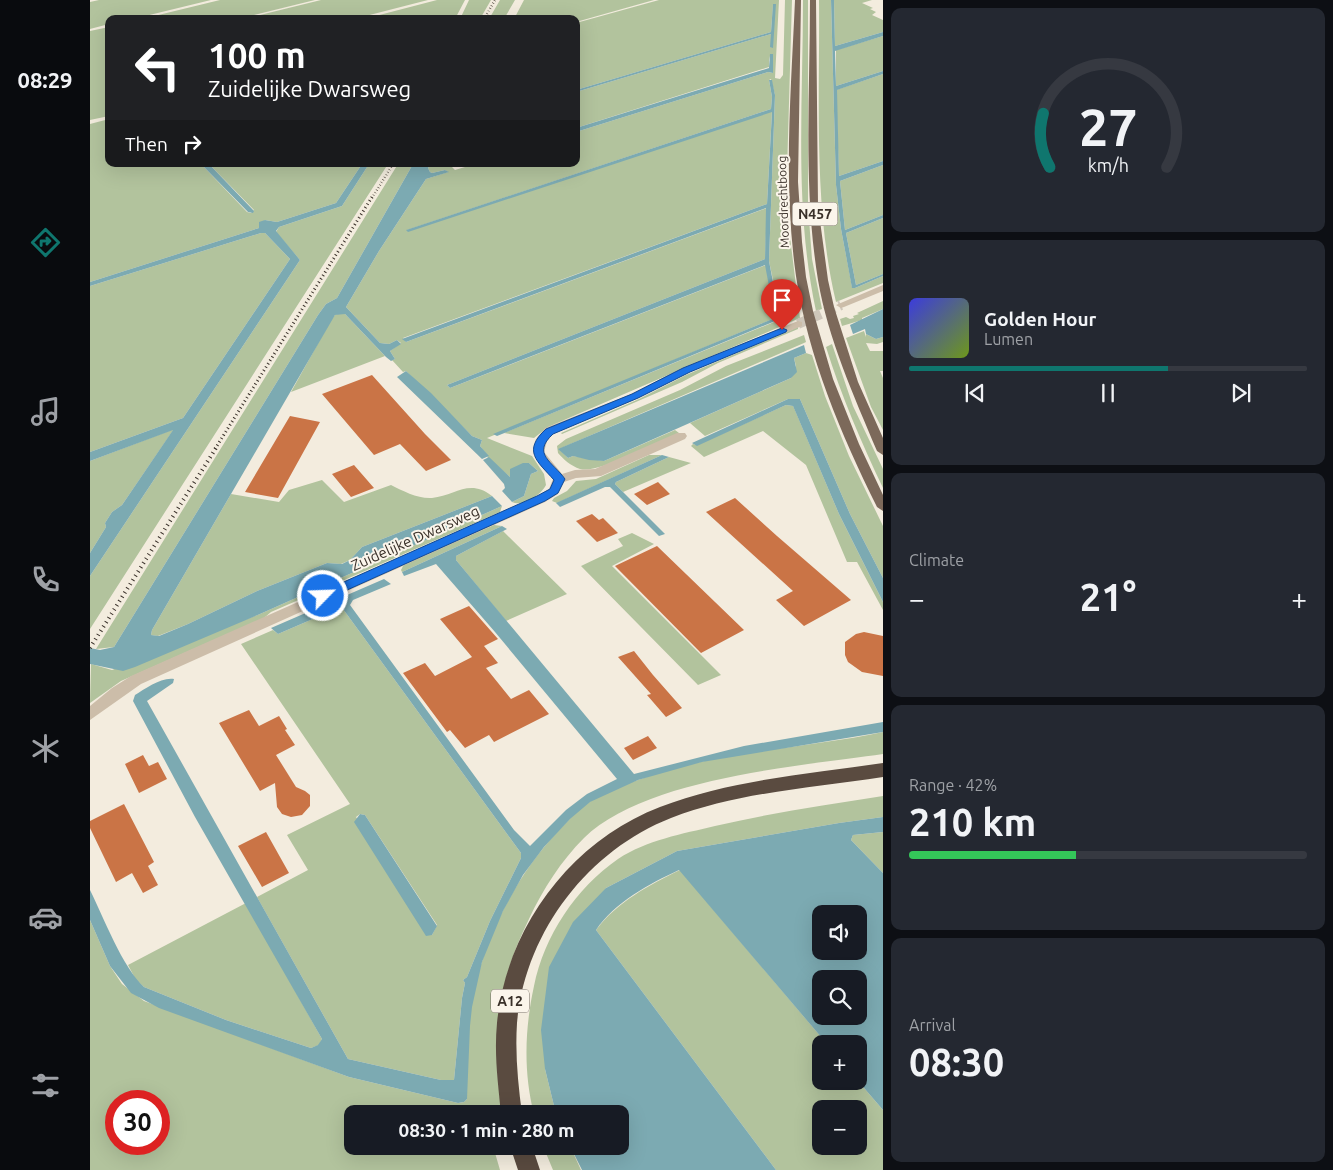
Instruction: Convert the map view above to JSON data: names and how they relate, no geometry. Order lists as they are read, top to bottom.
{
  "streets": {
    "highway": ["A12"],
    "main road": ["Moordrechtboog", "N457"],
    "street": ["Zuidelijke Dwarsweg"]
  },
  "page": {
    "tabs": "08:29",
    "turn": ["100 m", "Zuidelijke Dwarsweg"],
    "then": "Then",
    "song": ["Golden Hour", "Lumen"],
    "tile": [
      "Climate",
      ["Range · 42%", "210 km"],
      ["Arrival", "08:30"]
    ],
    "heat": ["−", "21°", "+"],
    "map_buttons": ["+", "−"],
    "limit": "30",
    "trip": "08:30 · 1 min · 280 m",
    "gauge": ["27", "km/h"]
  }
}
